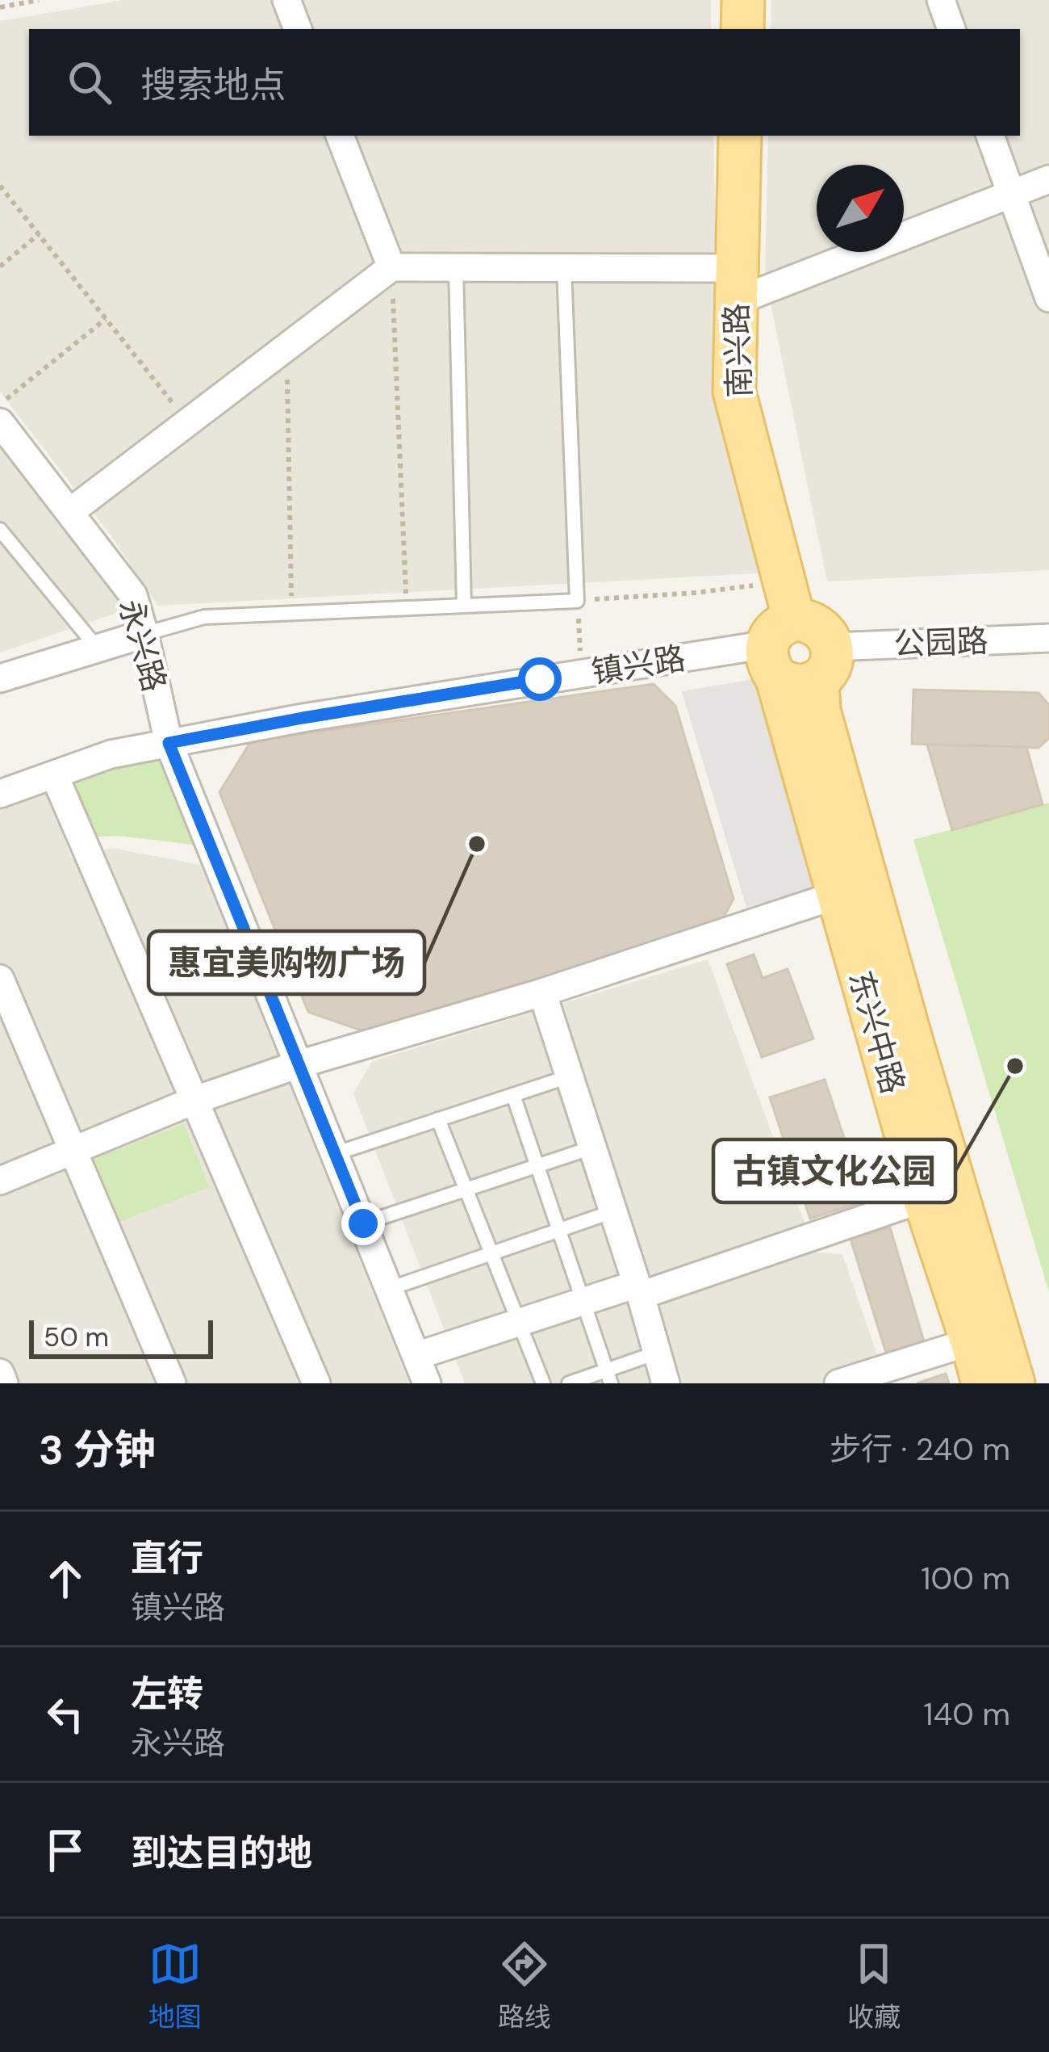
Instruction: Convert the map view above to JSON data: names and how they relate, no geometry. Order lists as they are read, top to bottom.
{
  "streets": {
    "main road": ["南兴路", "东兴中路"],
    "street": ["公园路", "永兴路", "镇兴路"]
  },
  "crossings": [
    ["南兴路", "公园路"],
    ["南兴路", "镇兴路"],
    ["南兴路", "东兴中路"],
    ["公园路", "镇兴路"],
    ["公园路", "东兴中路"],
    ["永兴路", "镇兴路"],
    ["镇兴路", "东兴中路"]
  ],
  "places": ["惠宜美购物广场", "古镇文化公园"],
  "scale_bar": "50 m",
  "north": "top right",
  "page": {
    "search": "搜索地点",
    "scale": "50 m",
    "heading": ["3 分钟", "步行 · 240 m"],
    "list": [
      ["直行", "镇兴路", "100 m"],
      ["左转", "永兴路", "140 m"],
      "到达目的地"
    ],
    "nav": ["地图", "路线", "收藏"]
  }
}
